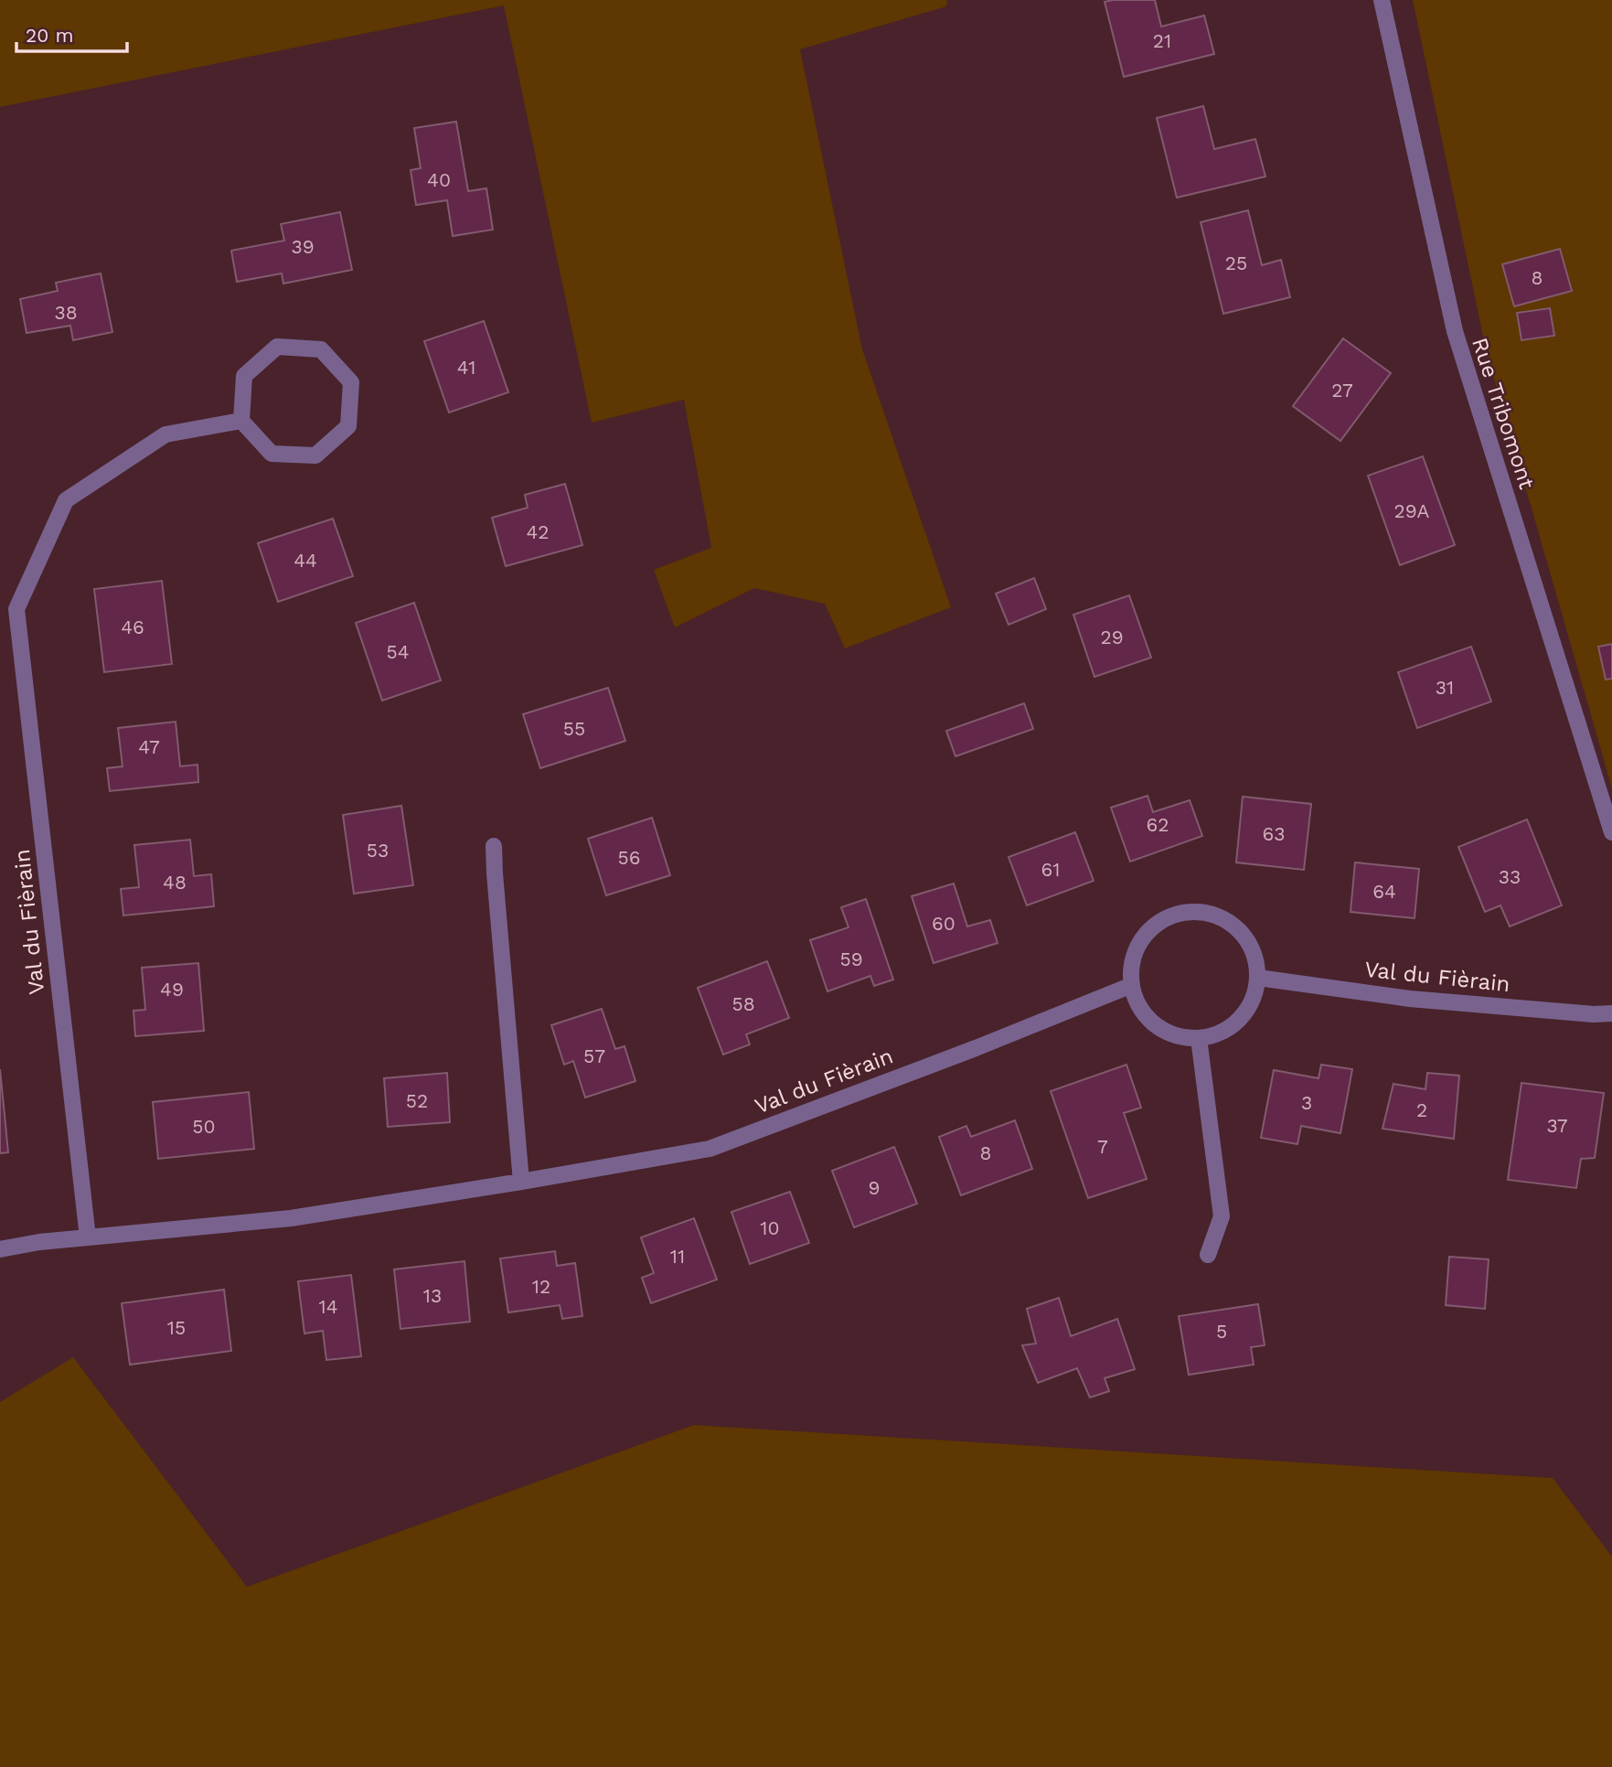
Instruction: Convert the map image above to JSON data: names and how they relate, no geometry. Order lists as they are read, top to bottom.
{
  "streets": {
    "street": ["Rue Tribomont", "Val du Fièrain"]
  },
  "house_numbers": [
    "21",
    "40",
    "39",
    "25",
    "8",
    "38",
    "41",
    "27",
    "29A",
    "42",
    "44",
    "46",
    "29",
    "54",
    "31",
    "55",
    "47",
    "62",
    "63",
    "53",
    "56",
    "61",
    "33",
    "48",
    "64",
    "60",
    "59",
    "49",
    "58",
    "57",
    "52",
    "3",
    "2",
    "37",
    "50",
    "7",
    "8",
    "9",
    "10",
    "11",
    "12",
    "13",
    "14",
    "15",
    "5"
  ],
  "scale_bar": "20 m"
}
